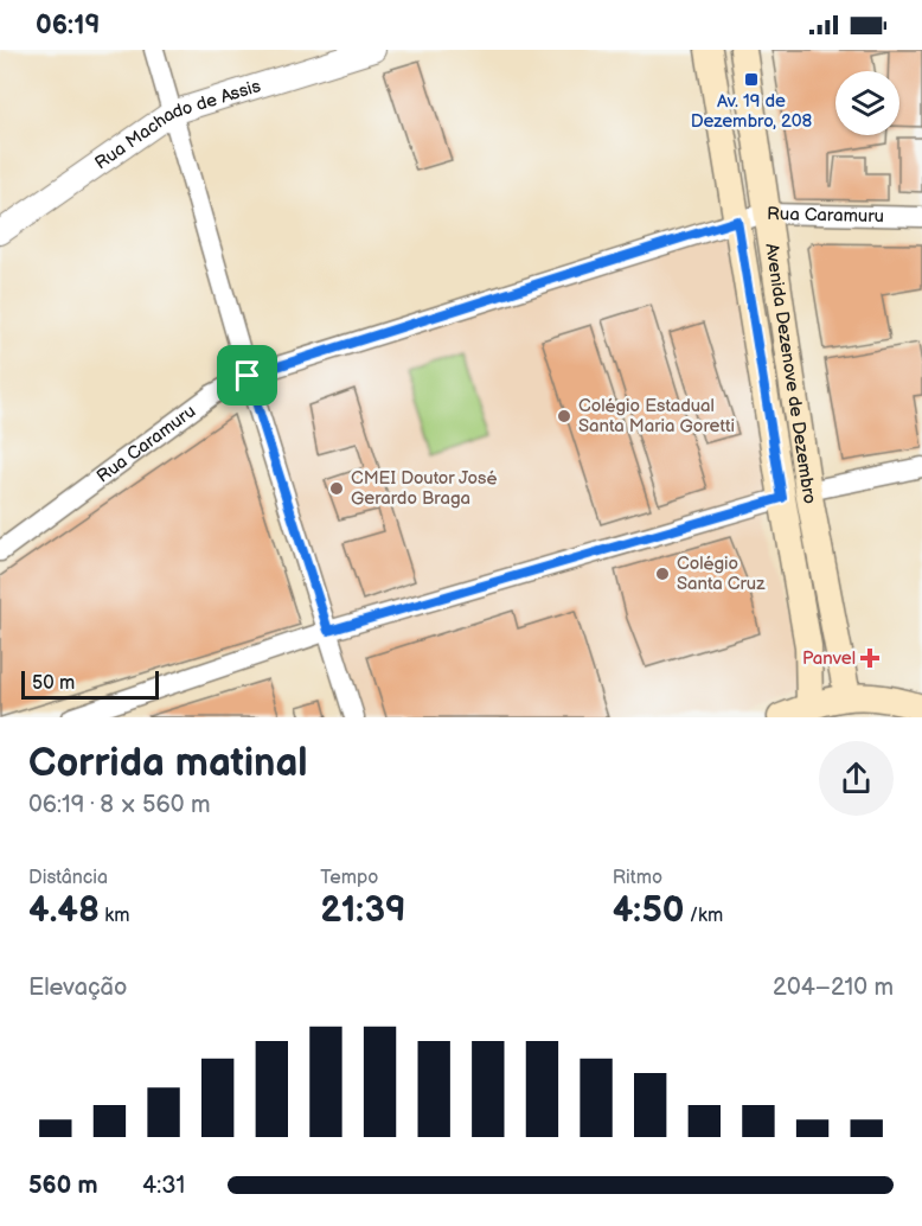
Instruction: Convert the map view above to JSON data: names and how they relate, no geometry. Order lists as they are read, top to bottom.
{
  "streets": {
    "main road": ["Avenida Dezenove de Dezembro"],
    "street": ["Rua Machado de Assis", "Rua Caramuru"]
  },
  "crossings": [
    ["Rua Caramuru", "Avenida Dezenove de Dezembro"]
  ],
  "places": {
    "transit": ["Av. 19 de Dezembro, 208"],
    "other": ["Colégio Estadual Santa Maria Goretti", "CMEI Doutor José Gerardo Braga", "Colégio Santa Cruz"],
    "health": ["Panvel"]
  },
  "scale_bar": "50 m",
  "page": {
    "status": "06:19",
    "scale": "50 m",
    "heading": ["Corrida matinal", "06:19 · 8 × 560 m"],
    "stats": [
      ["Distância", "4.48 km"],
      ["Tempo", "21:39"],
      ["Ritmo", "4:50 /km"]
    ],
    "chart": ["Elevação", "204–210 m"],
    "list": [
      {
        "name": "560 m",
        "note": "4:31"
      }
    ]
  }
}
